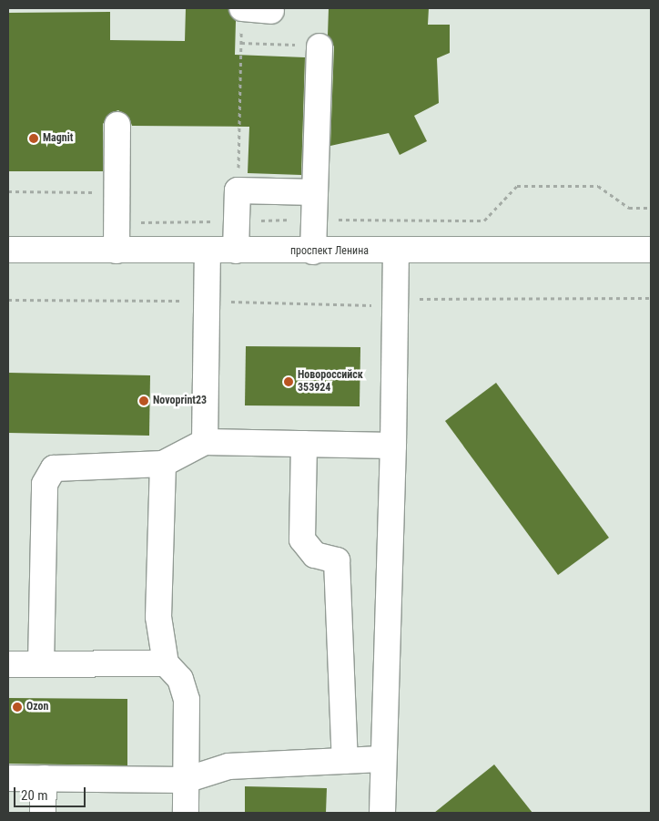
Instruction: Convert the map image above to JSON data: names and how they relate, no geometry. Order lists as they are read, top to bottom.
{
  "streets": {
    "street": ["проспект Ленина"]
  },
  "places": [
    "Magnit",
    "Новороссийск 353924",
    "Novoprint23",
    "Ozon"
  ],
  "scale_bar": "20 m"
}
